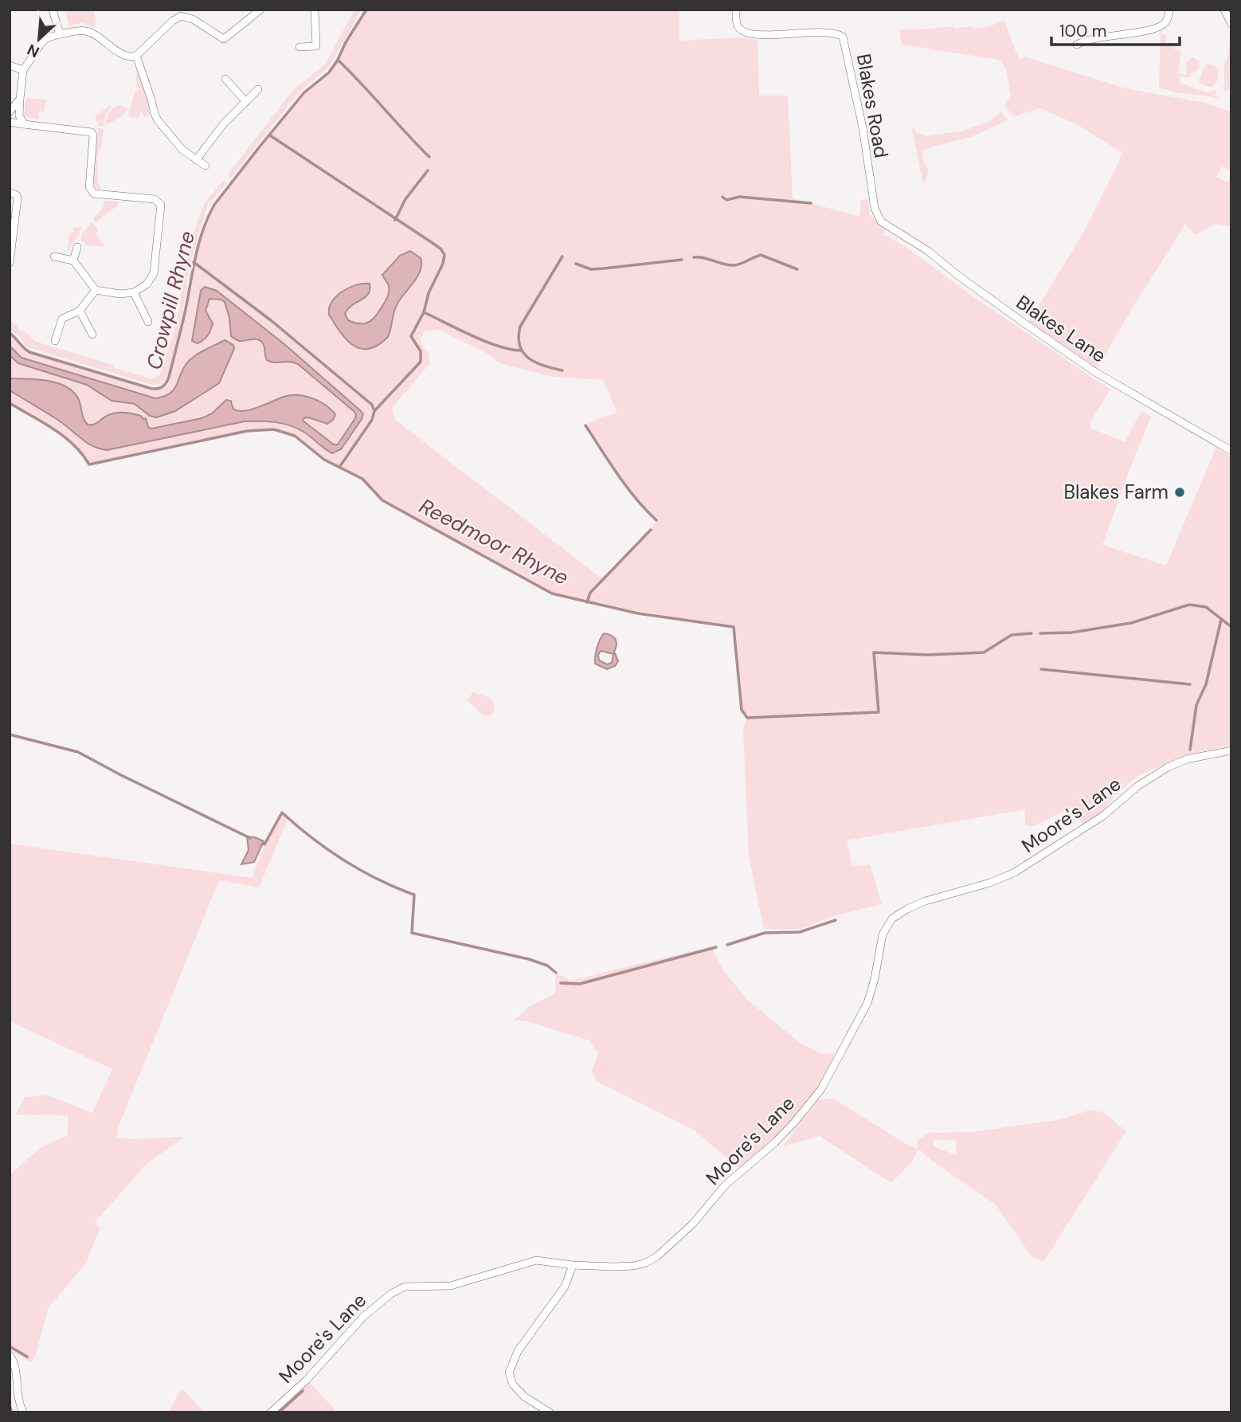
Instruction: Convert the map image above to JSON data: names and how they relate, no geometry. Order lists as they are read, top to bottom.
{
  "streets": {
    "street": ["Blakes Road", "Blakes Lane", "Moore's Lane"]
  },
  "crossings": [
    ["Blakes Road", "Blakes Lane"]
  ],
  "water": ["Crowpill Rhyne", "Reedmoor Rhyne"],
  "places": ["Blakes Farm"],
  "scale_bar": "100 m",
  "north": "bottom left"
}
